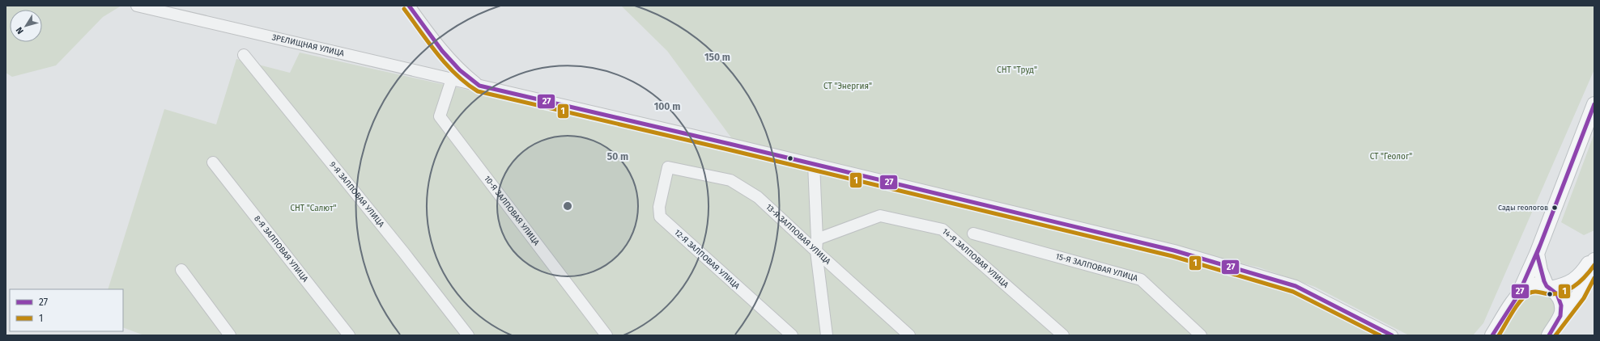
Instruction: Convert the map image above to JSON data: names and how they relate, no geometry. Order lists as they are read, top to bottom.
{
  "streets": {
    "street": [
      "ЗРЕЛИЩНАЯ УЛИЦА",
      "9-Я ЗАЛПОВАЯ УЛИЦА",
      "10-Я ЗАЛПОВАЯ УЛИЦА",
      "13-Я ЗАЛПОВАЯ УЛИЦА",
      "8-Я ЗАЛПОВАЯ УЛИЦА",
      "14-Я ЗАЛПОВАЯ УЛИЦА",
      "12-Я ЗАЛПОВАЯ УЛИЦА",
      "15-Я ЗАЛПОВАЯ УЛИЦА"
    ]
  },
  "crossings": [
    ["ЗРЕЛИЩНАЯ УЛИЦА", "10-Я ЗАЛПОВАЯ УЛИЦА"],
    ["13-Я ЗАЛПОВАЯ УЛИЦА", "12-Я ЗАЛПОВАЯ УЛИЦА"]
  ],
  "parks": [
    "СНТ \"Труд\"",
    "СТ \"Энергия\"",
    "СТ \"Геолог\"",
    "СНТ \"Салют\""
  ],
  "places": ["Сады геологов"],
  "lines": ["transit line 27", "transit line 1"],
  "legend": ["27", "1"],
  "north": "bottom left",
  "rings": ["150 m", "100 m", "50 m"]
}
